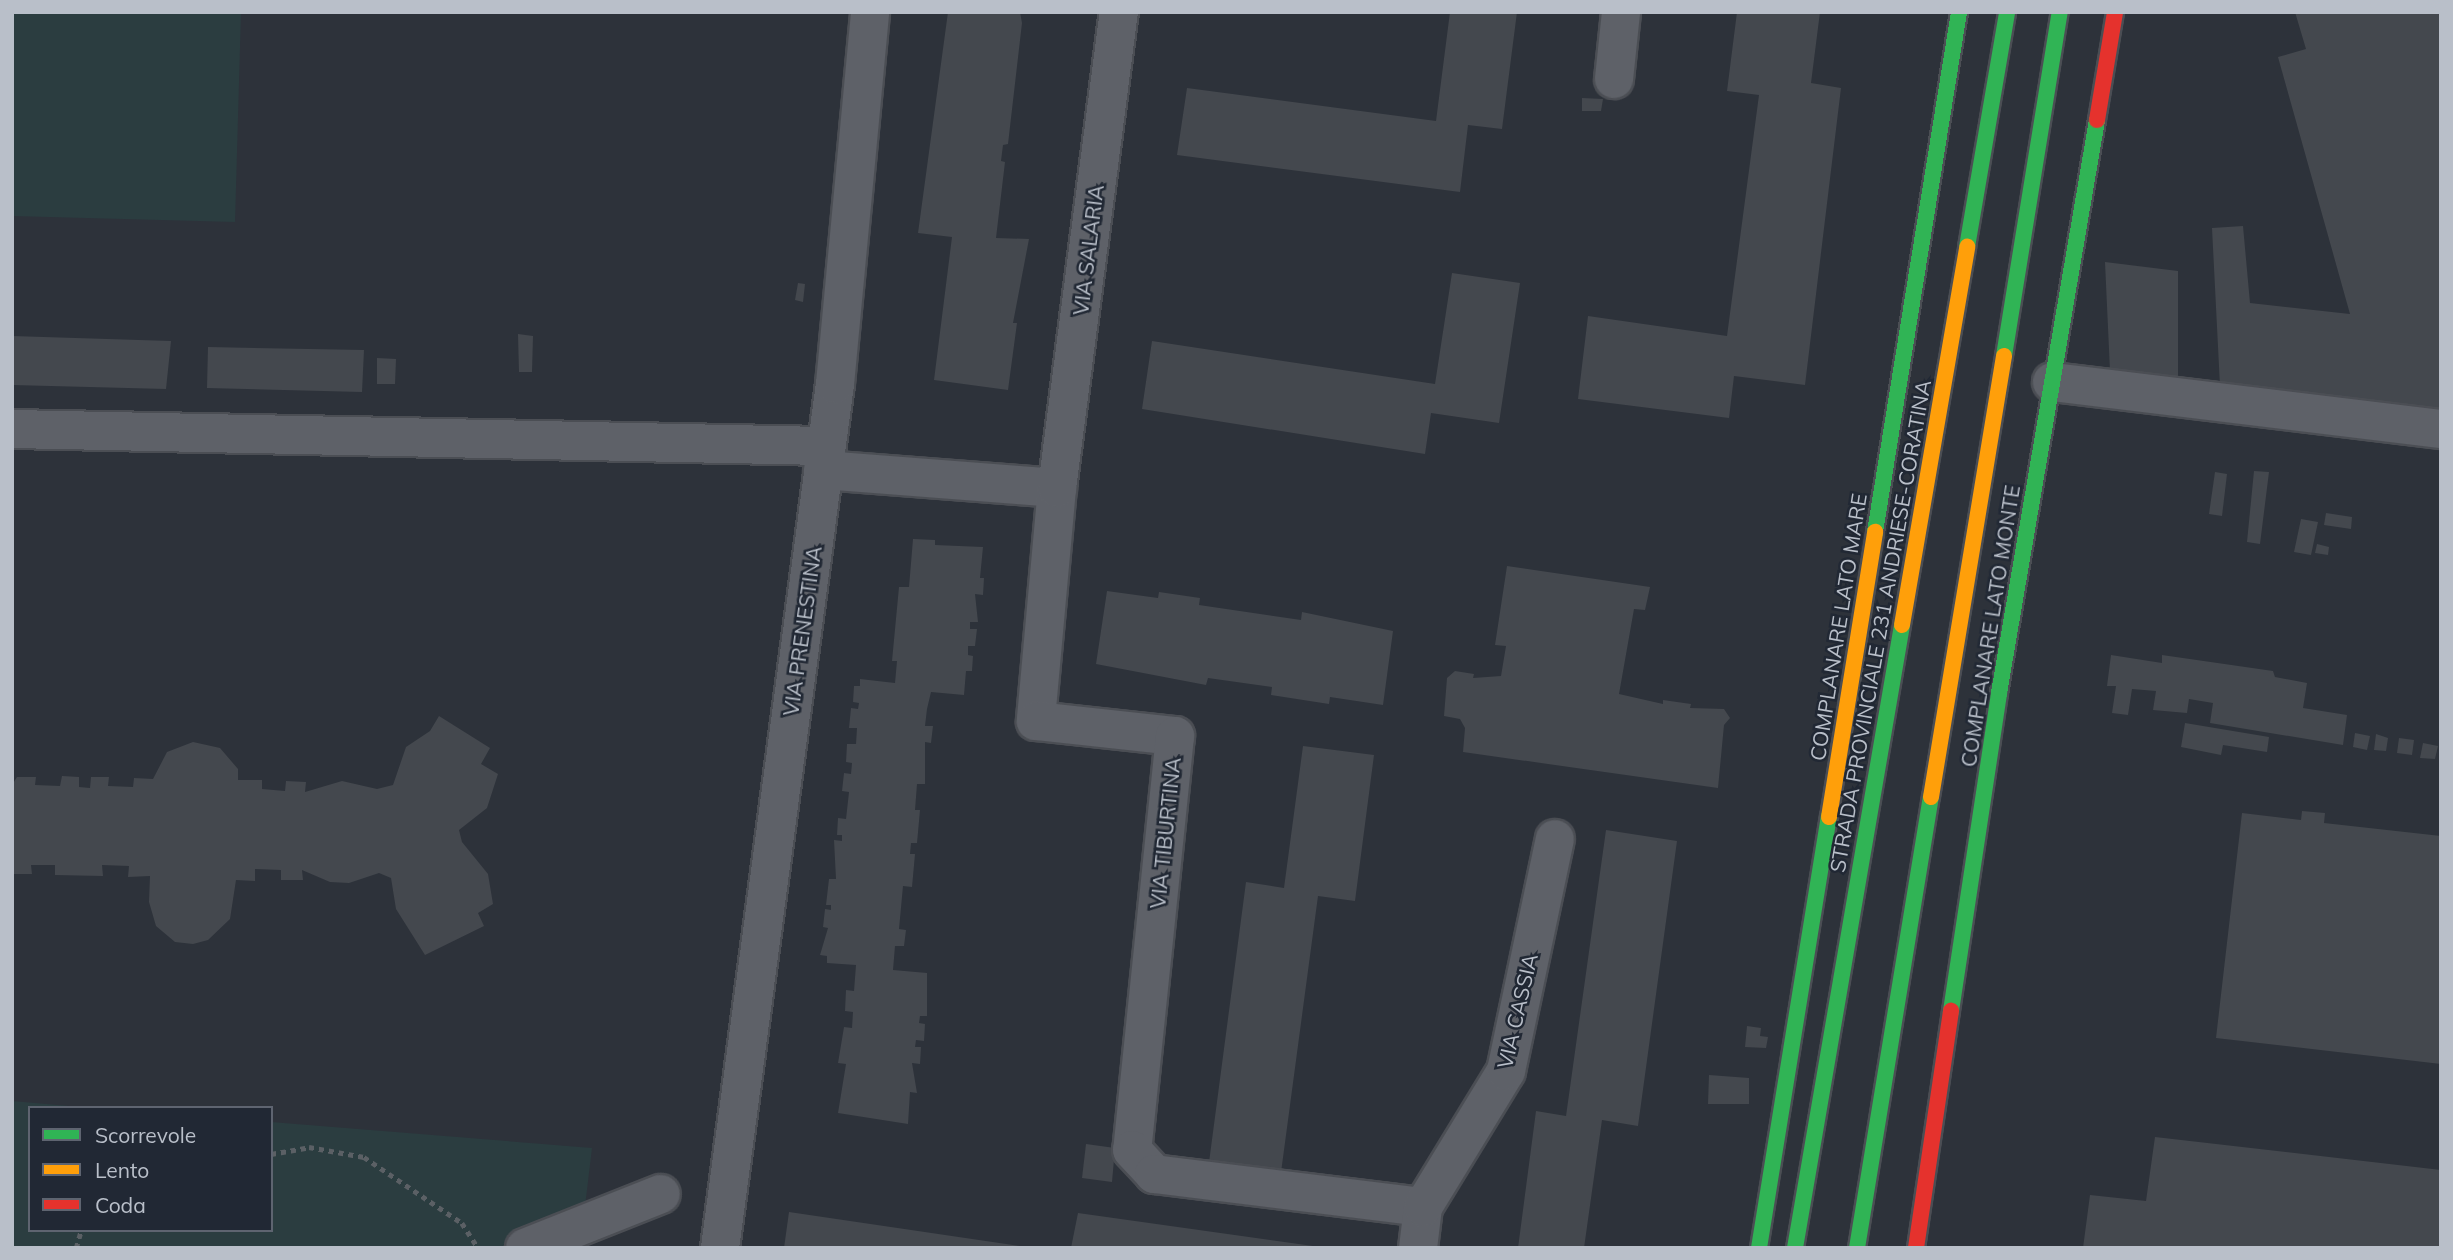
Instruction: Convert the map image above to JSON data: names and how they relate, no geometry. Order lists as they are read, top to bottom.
{
  "streets": {
    "main road": ["STRADA PROVINCIALE 231 ANDRIESE-CORATINA", "COMPLANARE LATO MONTE", "COMPLANARE LATO MARE"],
    "street": [
      "VIA SALARIA",
      "VIA PRENESTINA",
      "VIA TIBURTINA",
      "VIA CASSIA"
    ]
  },
  "crossings": [
    ["VIA SALARIA", "VIA TIBURTINA"],
    ["VIA TIBURTINA", "VIA CASSIA"]
  ],
  "legend": ["Scorrevole", "Lento", "Coda"]
}
